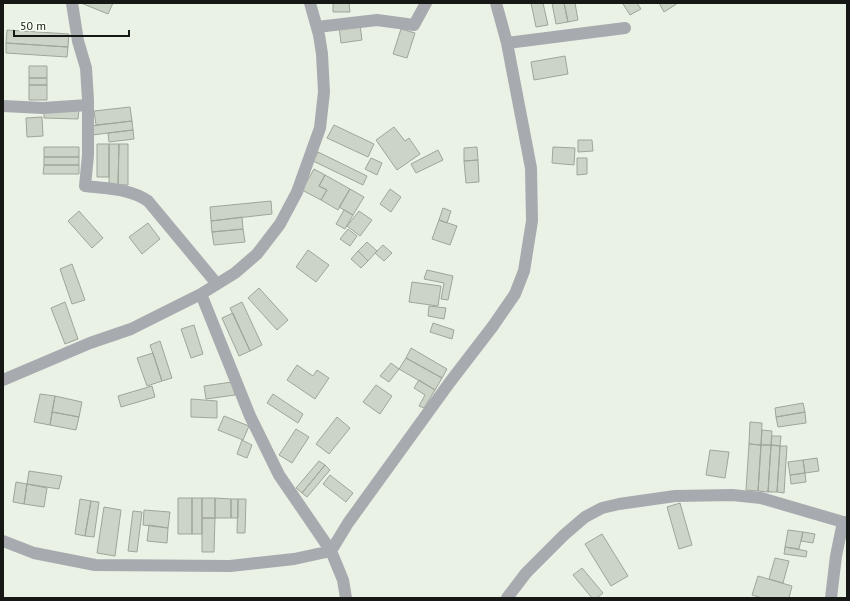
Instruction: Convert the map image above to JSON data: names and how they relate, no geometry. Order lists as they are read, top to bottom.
{
  "scale_bar": "50 m"
}
